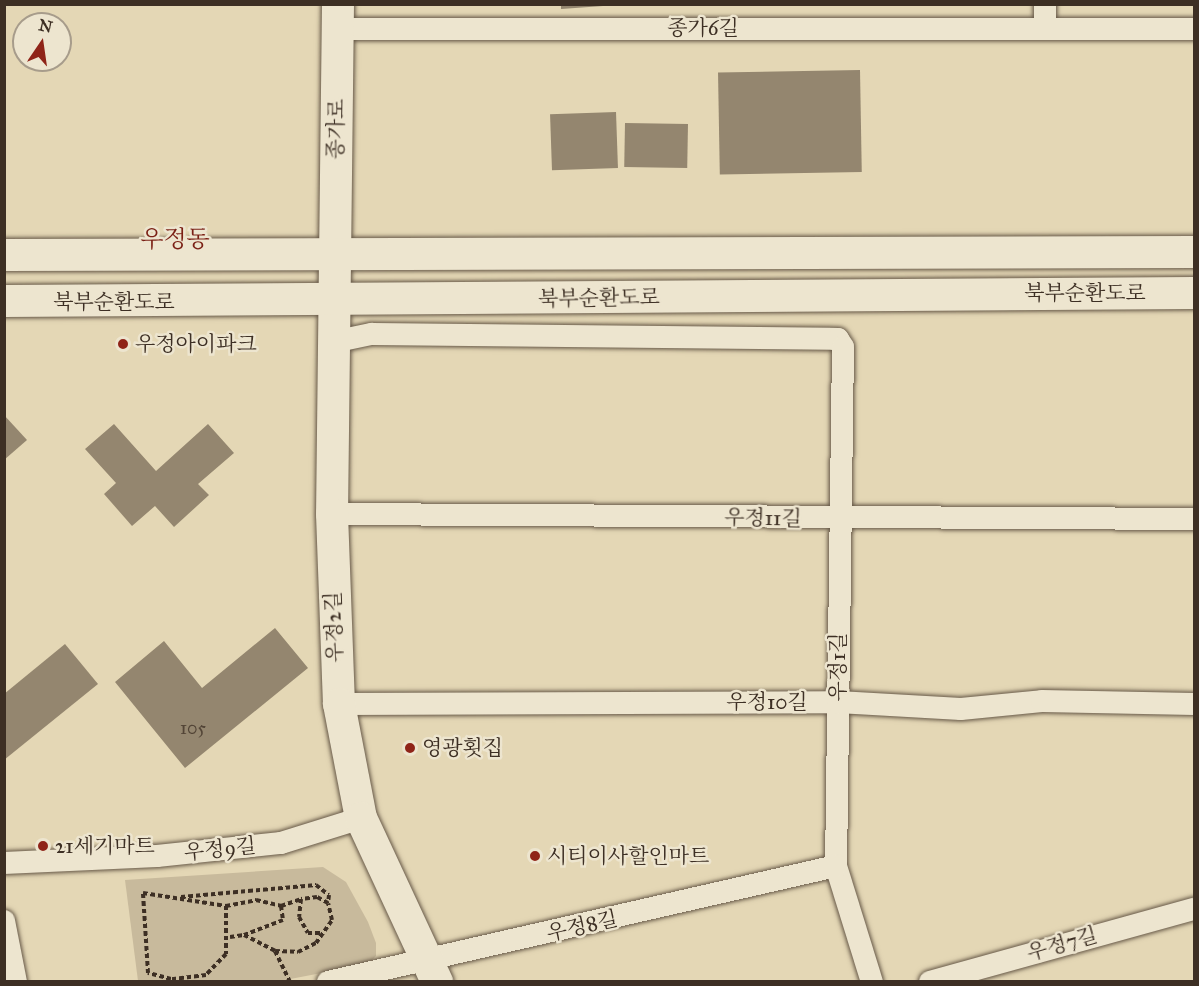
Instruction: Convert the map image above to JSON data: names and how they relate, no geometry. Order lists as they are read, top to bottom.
{
  "streets": {
    "main road": ["종가로", "북부순환도로", "우정2길"],
    "street": [
      "종가6길",
      "우정11길",
      "우정1길",
      "우정10길",
      "우정9길",
      "우정8길",
      "우정7길"
    ]
  },
  "crossings": [
    ["종가6길", "종가로"],
    ["종가로", "북부순환도로"],
    ["종가로", "우정2길"],
    ["북부순환도로", "우정2길"],
    ["우정11길", "우정2길"],
    ["우정11길", "우정1길"],
    ["우정2길", "우정1길"],
    ["우정2길", "우정10길"],
    ["우정2길", "우정9길"],
    ["우정2길", "우정8길"],
    ["우정1길", "우정10길"],
    ["우정1길", "우정8길"]
  ],
  "districts": ["우정동"],
  "places": [
    "우정아이파크",
    "영광횟집",
    "21세기마트",
    "시티이사할인마트"
  ],
  "house_numbers": ["105"],
  "north": "top"
}
